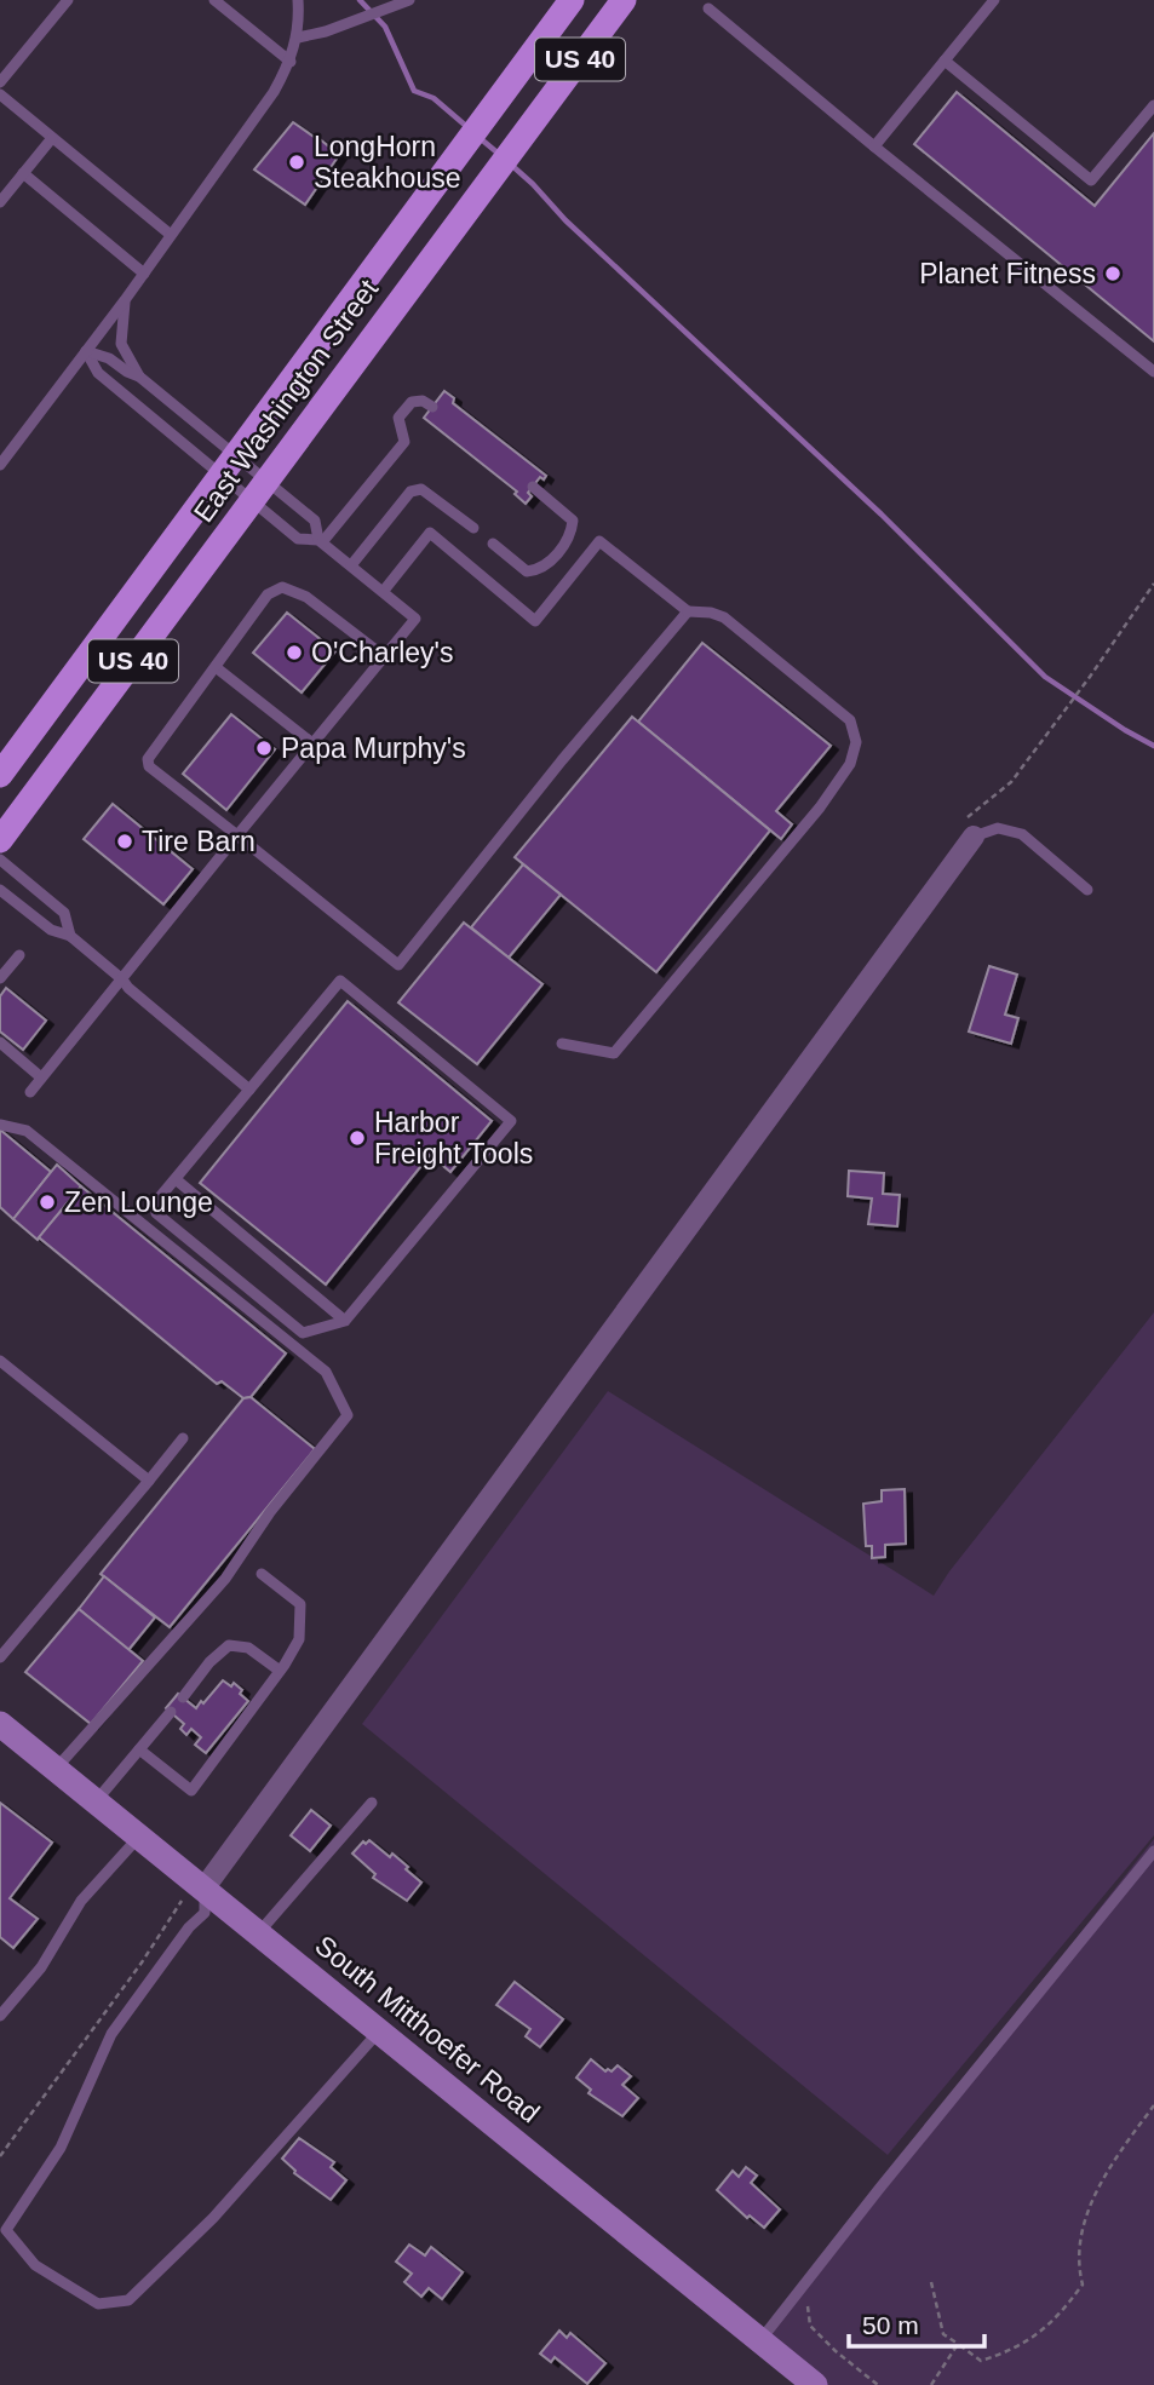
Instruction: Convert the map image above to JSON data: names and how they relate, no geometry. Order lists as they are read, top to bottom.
{
  "streets": {
    "main road": ["US 40", "East Washington Street", "South Mitthoefer Road"]
  },
  "places": [
    "LongHorn Steakhouse",
    "Planet Fitness",
    "O'Charley's",
    "Papa Murphy's",
    "Tire Barn",
    "Harbor Freight Tools",
    "Zen Lounge"
  ],
  "scale_bar": "50 m"
}
